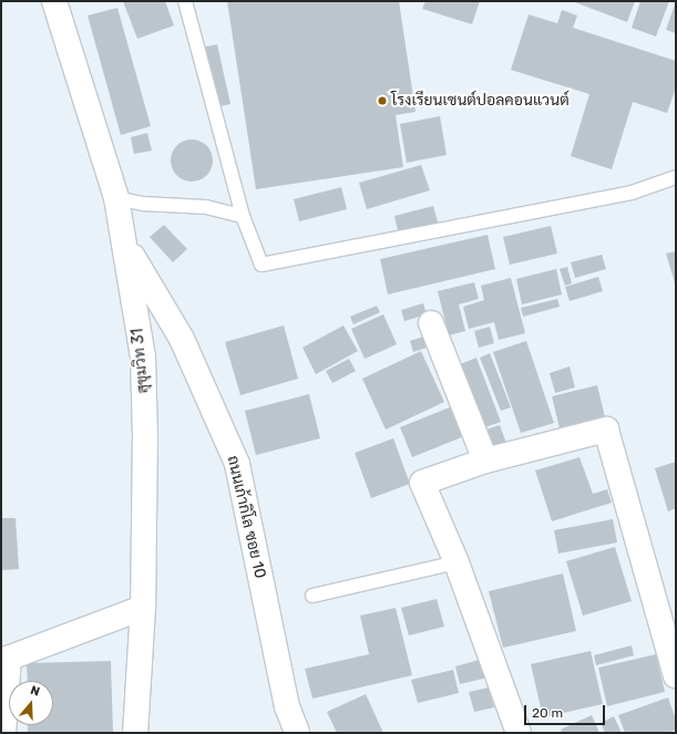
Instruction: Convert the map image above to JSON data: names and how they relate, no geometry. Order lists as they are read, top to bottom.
{
  "streets": {
    "street": ["สุขุมวิท 31", "ถนนเก้ากิโล ซอย 10"]
  },
  "crossings": [
    ["สุขุมวิท 31", "ถนนเก้ากิโล ซอย 10"]
  ],
  "places": ["โรงเรียนเซนต์ปอลคอนแวนต์"],
  "scale_bar": "20 m",
  "north": "top"
}
